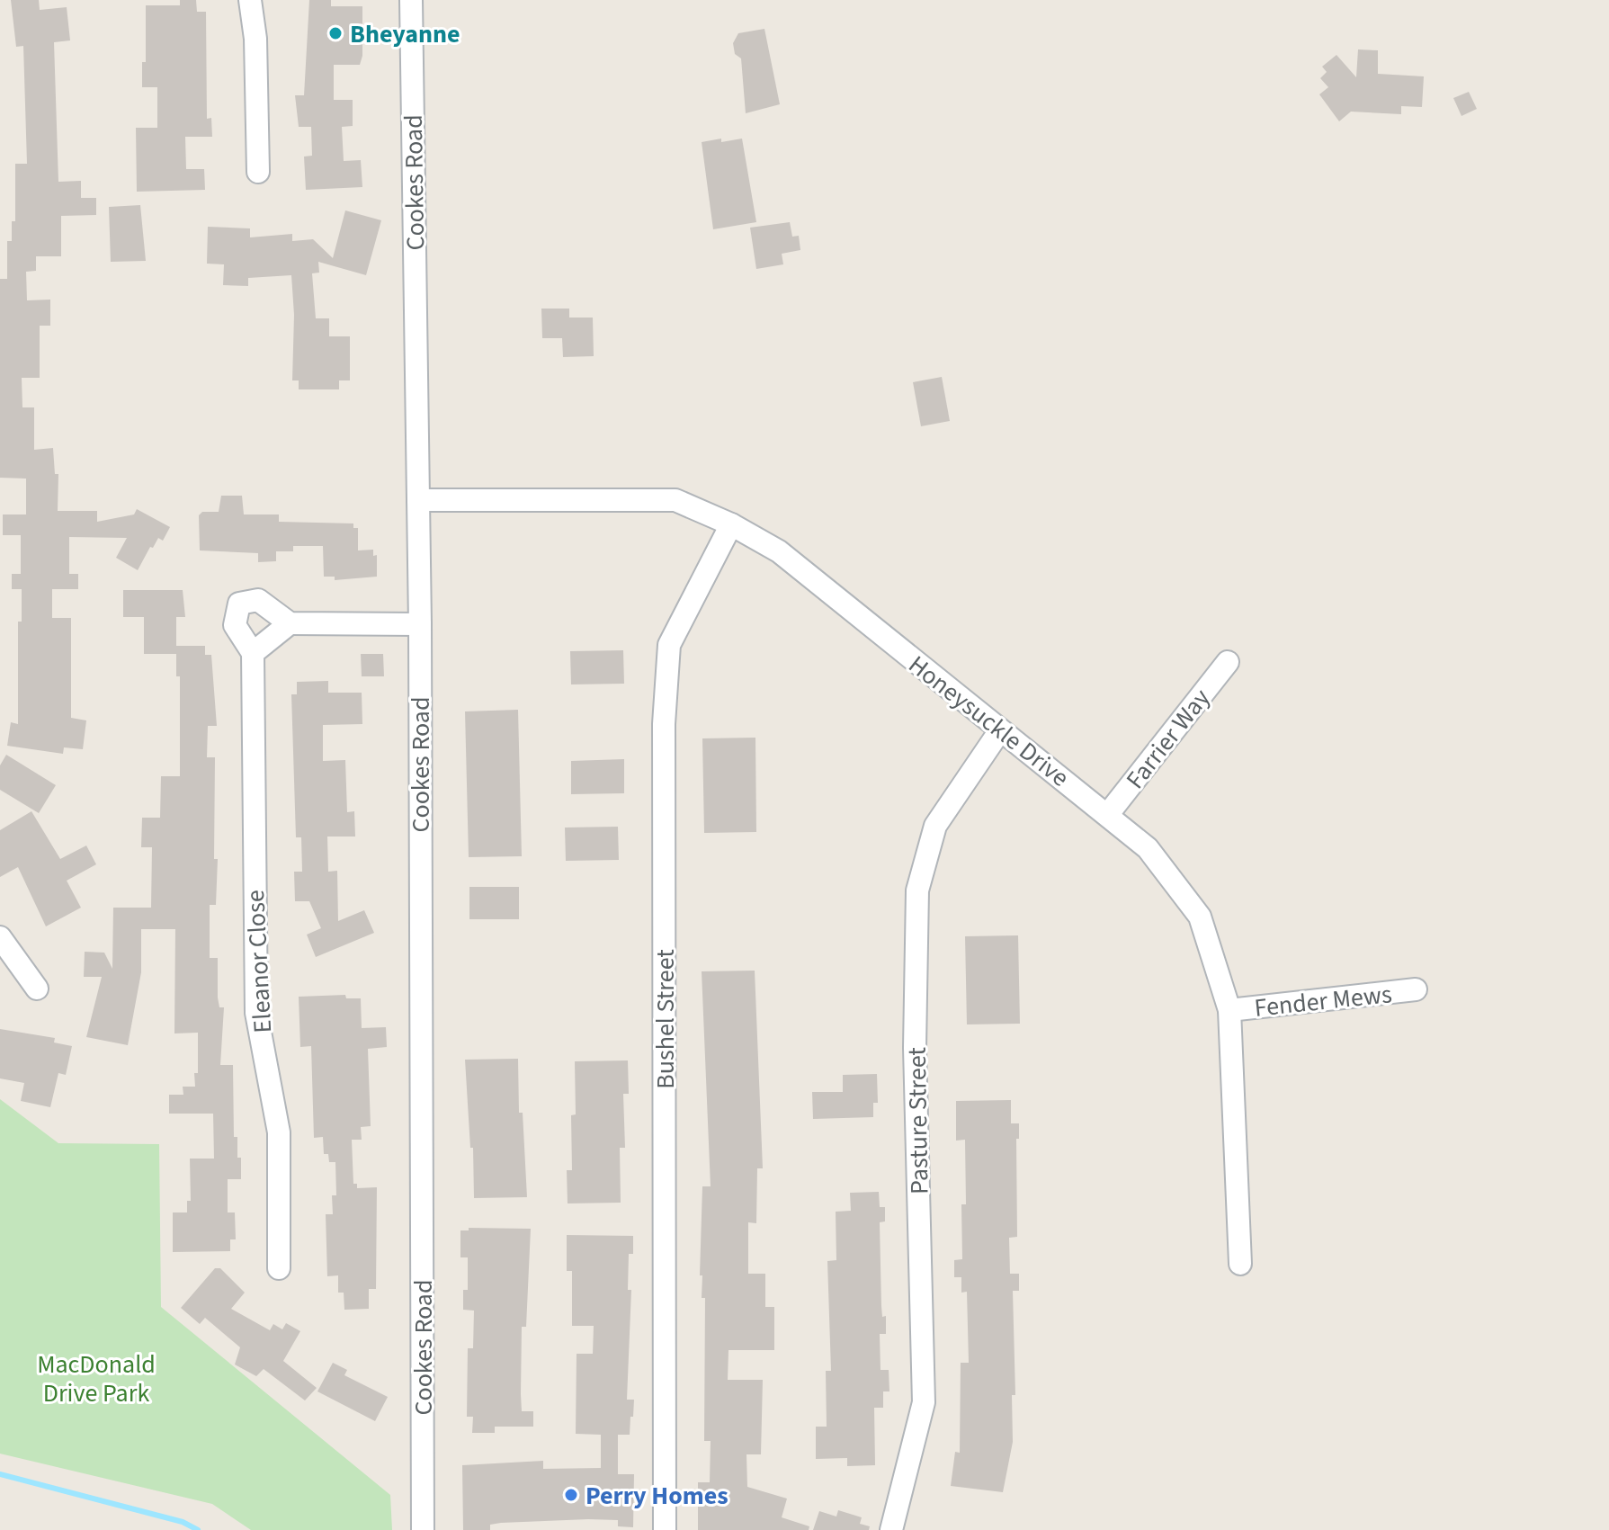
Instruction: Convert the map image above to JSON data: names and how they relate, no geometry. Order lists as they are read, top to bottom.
{
  "streets": {
    "street": [
      "Cookes Road",
      "Honeysuckle Drive",
      "Farrier Way",
      "Eleanor Close",
      "Fender Mews",
      "Bushel Street",
      "Pasture Street"
    ]
  },
  "crossings": [
    ["Cookes Road", "Honeysuckle Drive"],
    ["Honeysuckle Drive", "Farrier Way"],
    ["Honeysuckle Drive", "Fender Mews"],
    ["Honeysuckle Drive", "Bushel Street"],
    ["Honeysuckle Drive", "Pasture Street"]
  ],
  "parks": ["MacDonald Drive Park"],
  "places": ["Bheyanne", "Perry Homes"]
}
